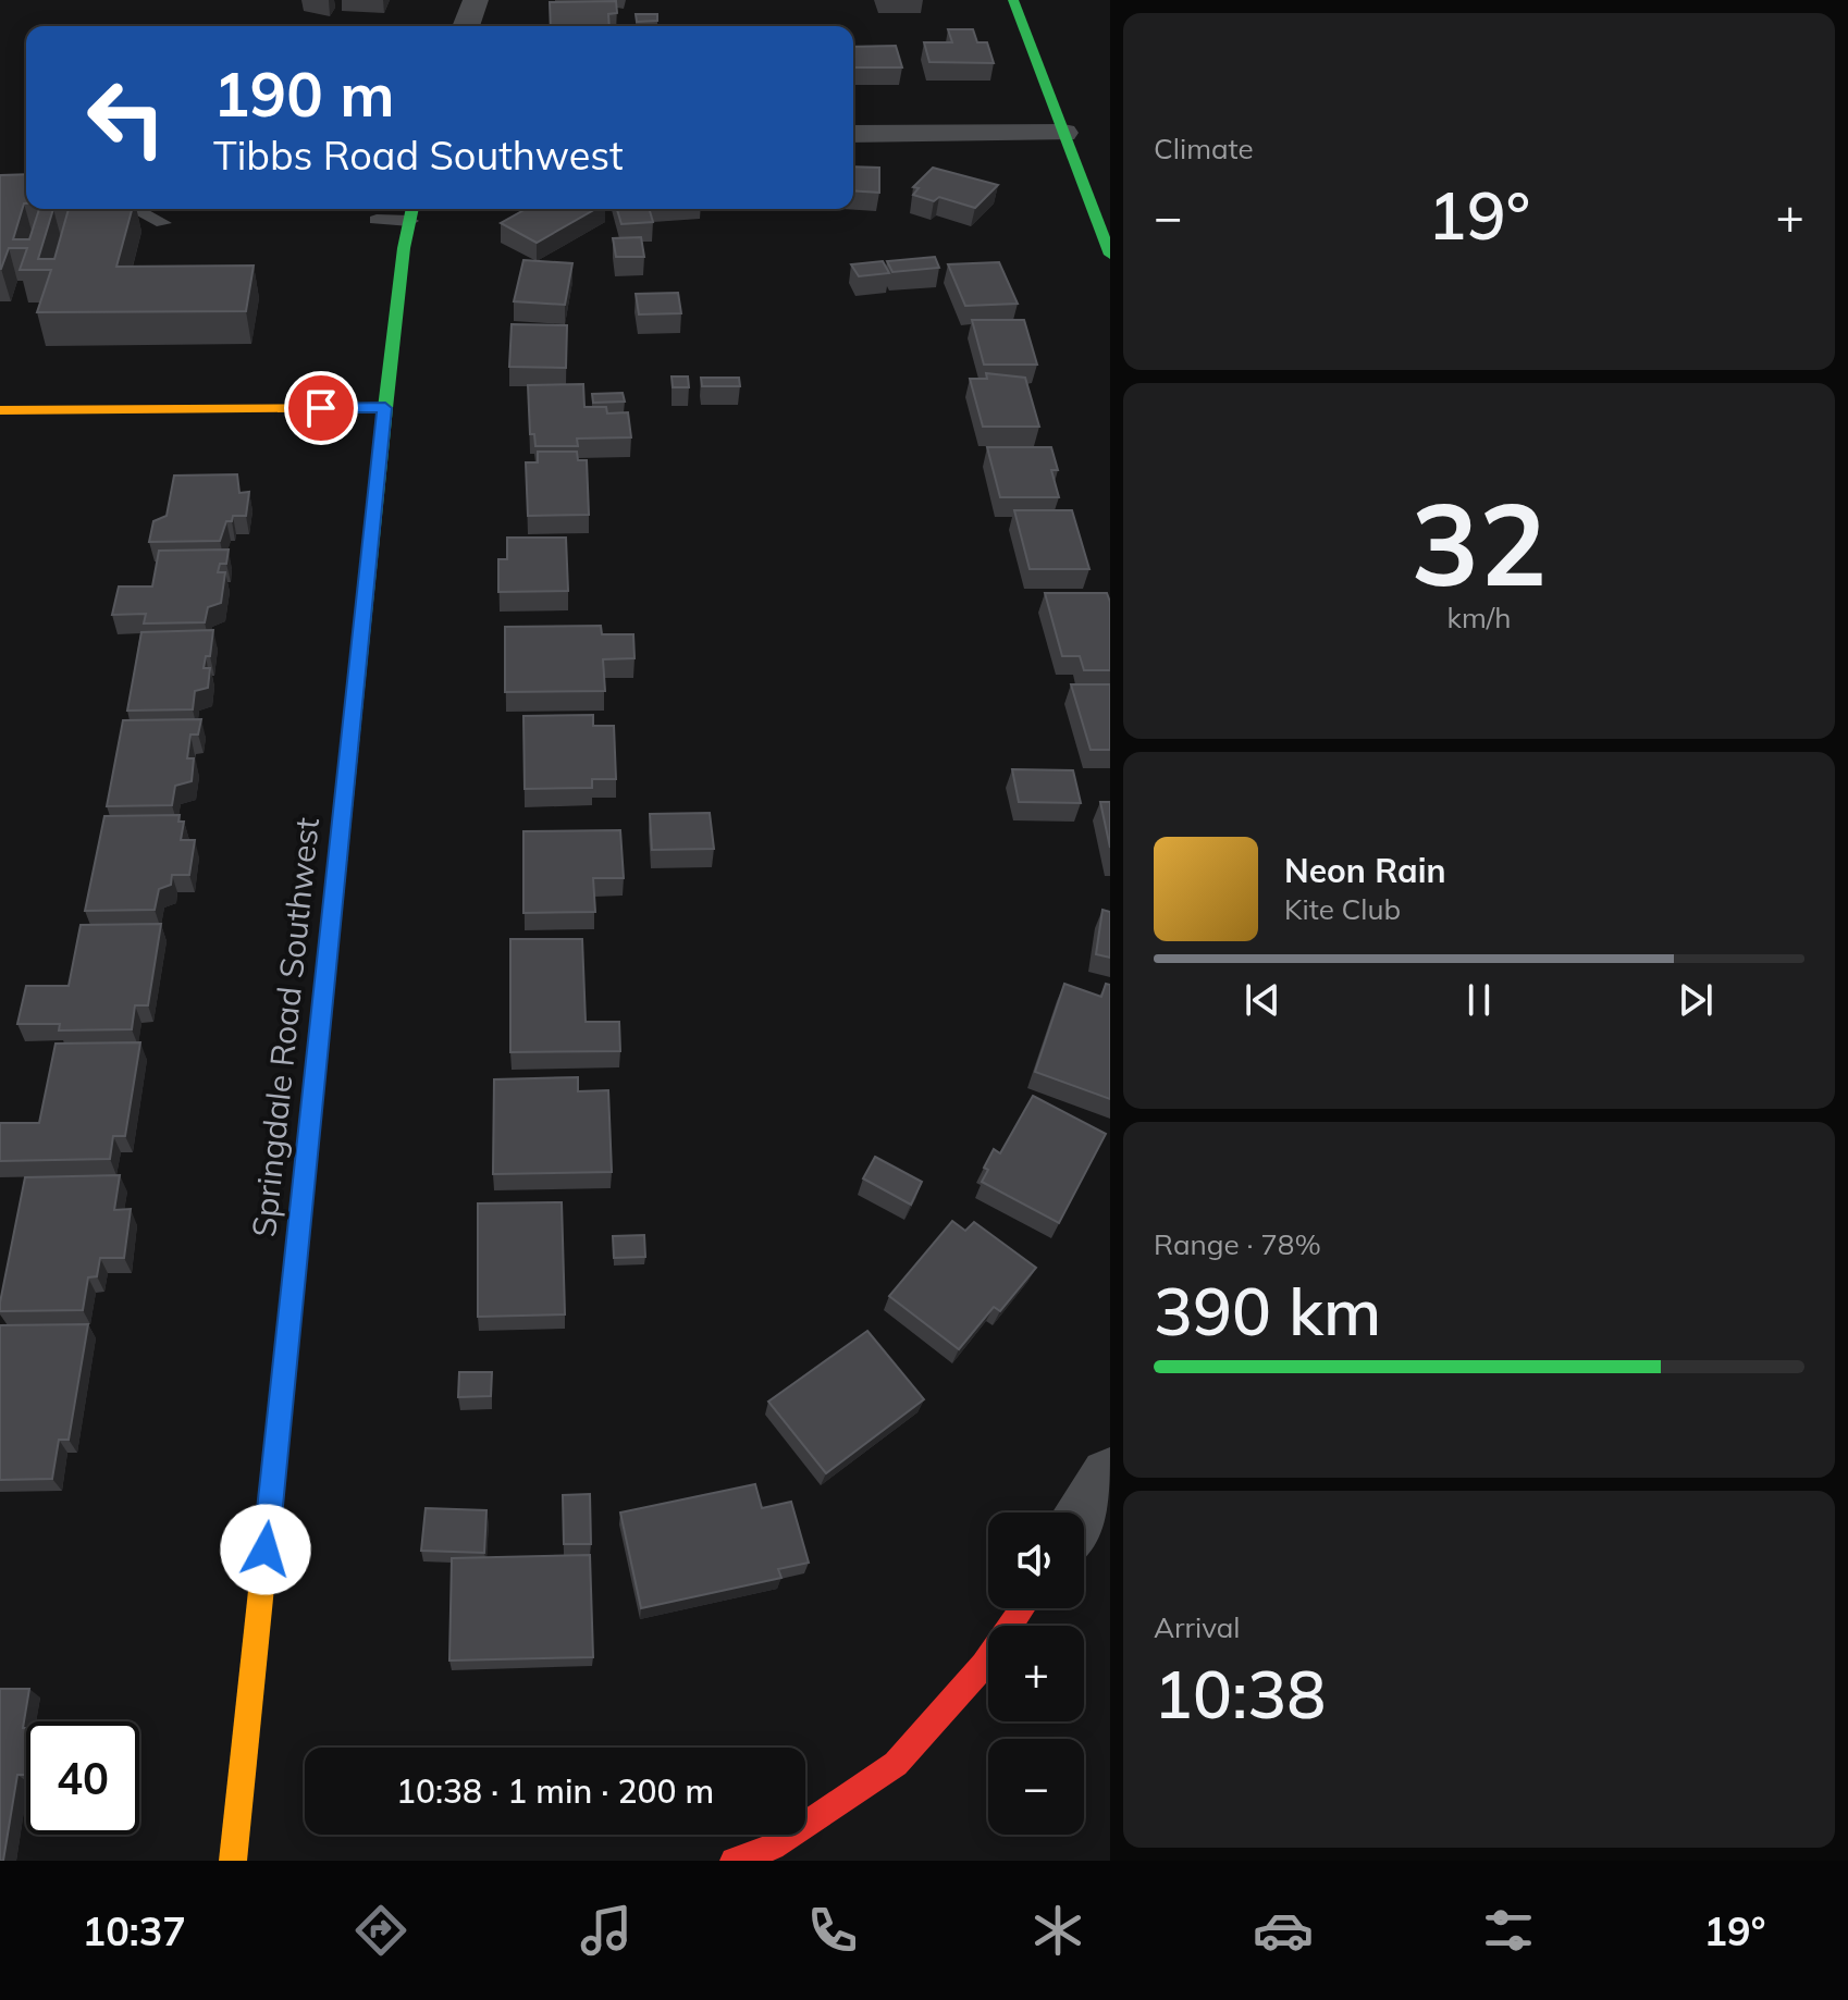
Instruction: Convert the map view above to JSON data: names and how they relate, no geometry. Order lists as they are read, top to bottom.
{
  "streets": {
    "street": ["Springdale Road Southwest"]
  },
  "page": {
    "tile": [
      "Climate",
      ["32", "km/h"],
      ["Range · 78%", "390 km"],
      ["Arrival", "10:38"]
    ],
    "turn": ["190 m", "Tibbs Road Southwest"],
    "heat": ["−", "19°", "+"],
    "song": ["Neon Rain", "Kite Club"],
    "map_buttons": ["+", "−"],
    "limit": "40",
    "trip": "10:38 · 1 min · 200 m",
    "tabs": ["10:37", "19°"]
  }
}
